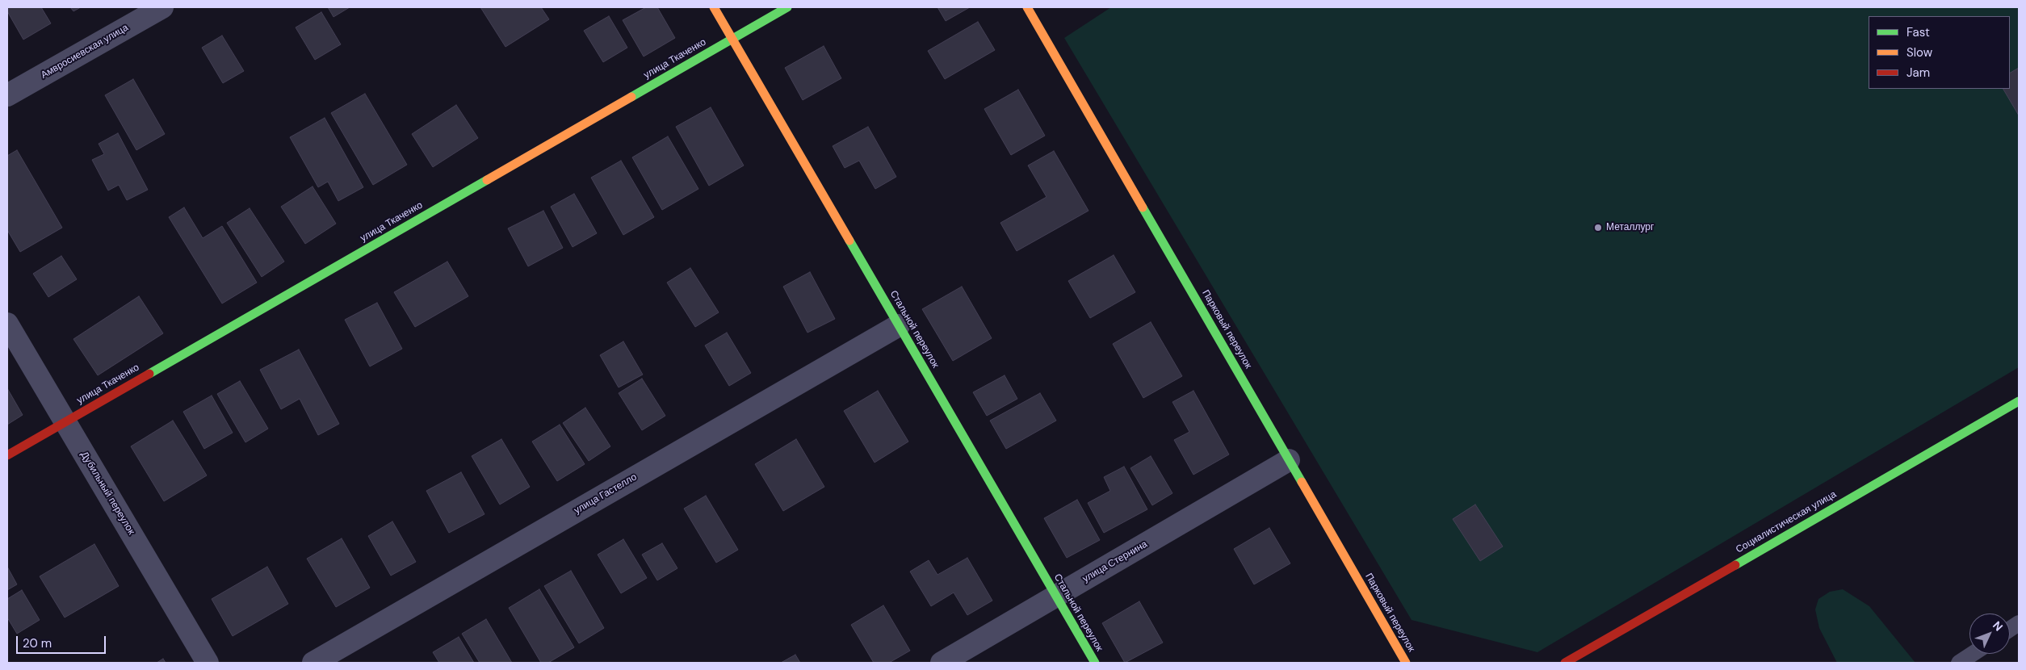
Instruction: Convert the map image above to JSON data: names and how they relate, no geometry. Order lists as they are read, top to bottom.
{
  "streets": {
    "street": [
      "Амвросиевская улица",
      "улица Ткаченко",
      "Стальной переулок",
      "Парковый переулок",
      "Дубильный переулок",
      "улица Гастелло",
      "Социалистическая улица",
      "улица Стернина"
    ]
  },
  "crossings": [
    ["улица Ткаченко", "Стальной переулок"],
    ["улица Ткаченко", "Дубильный переулок"],
    ["Стальной переулок", "улица Гастелло"],
    ["Стальной переулок", "улица Стернина"],
    ["Парковый переулок", "улица Стернина"]
  ],
  "places": ["Металлург"],
  "legend": ["Fast", "Slow", "Jam"],
  "scale_bar": "20 m",
  "north": "top right"
}
